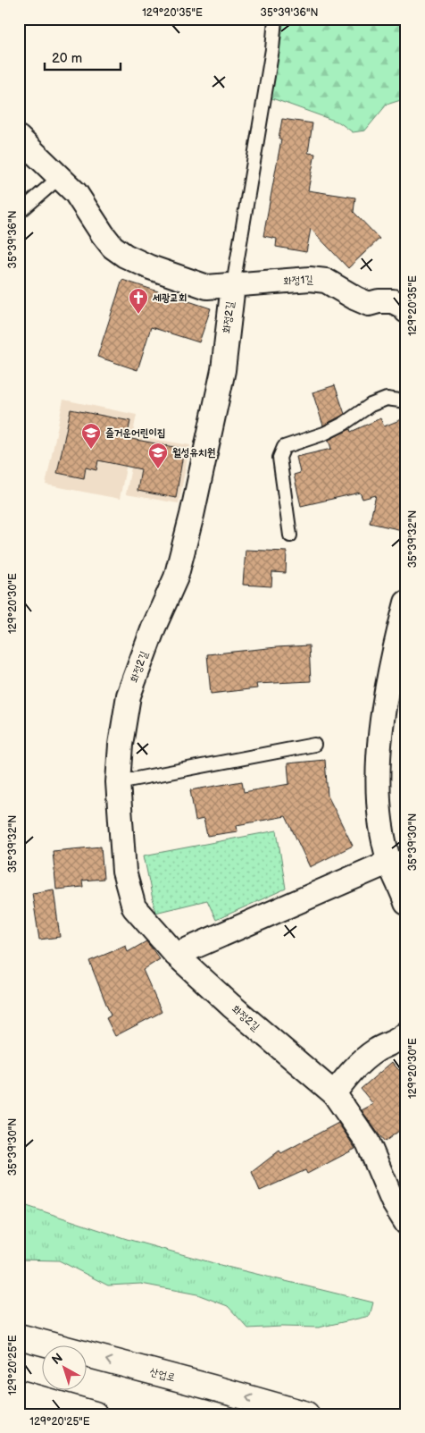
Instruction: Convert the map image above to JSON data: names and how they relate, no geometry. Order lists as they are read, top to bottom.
{
  "streets": {
    "main road": ["산업로"],
    "street": ["화정1길", "화정2길"]
  },
  "crossings": [
    ["화정1길", "화정2길"]
  ],
  "one_way": ["산업로"],
  "places": {
    "church": ["세광교회"],
    "school or university": ["즐거운어린이집", "월성유치원"]
  },
  "scale_bar": "20 m",
  "north": "top left",
  "coordinates": [
    "129°20'35\"E",
    "35°39'36\"N",
    "35°39'32\"N",
    "129°20'30\"E",
    "35°39'30\"N",
    "129°20'25\"E"
  ]
}
